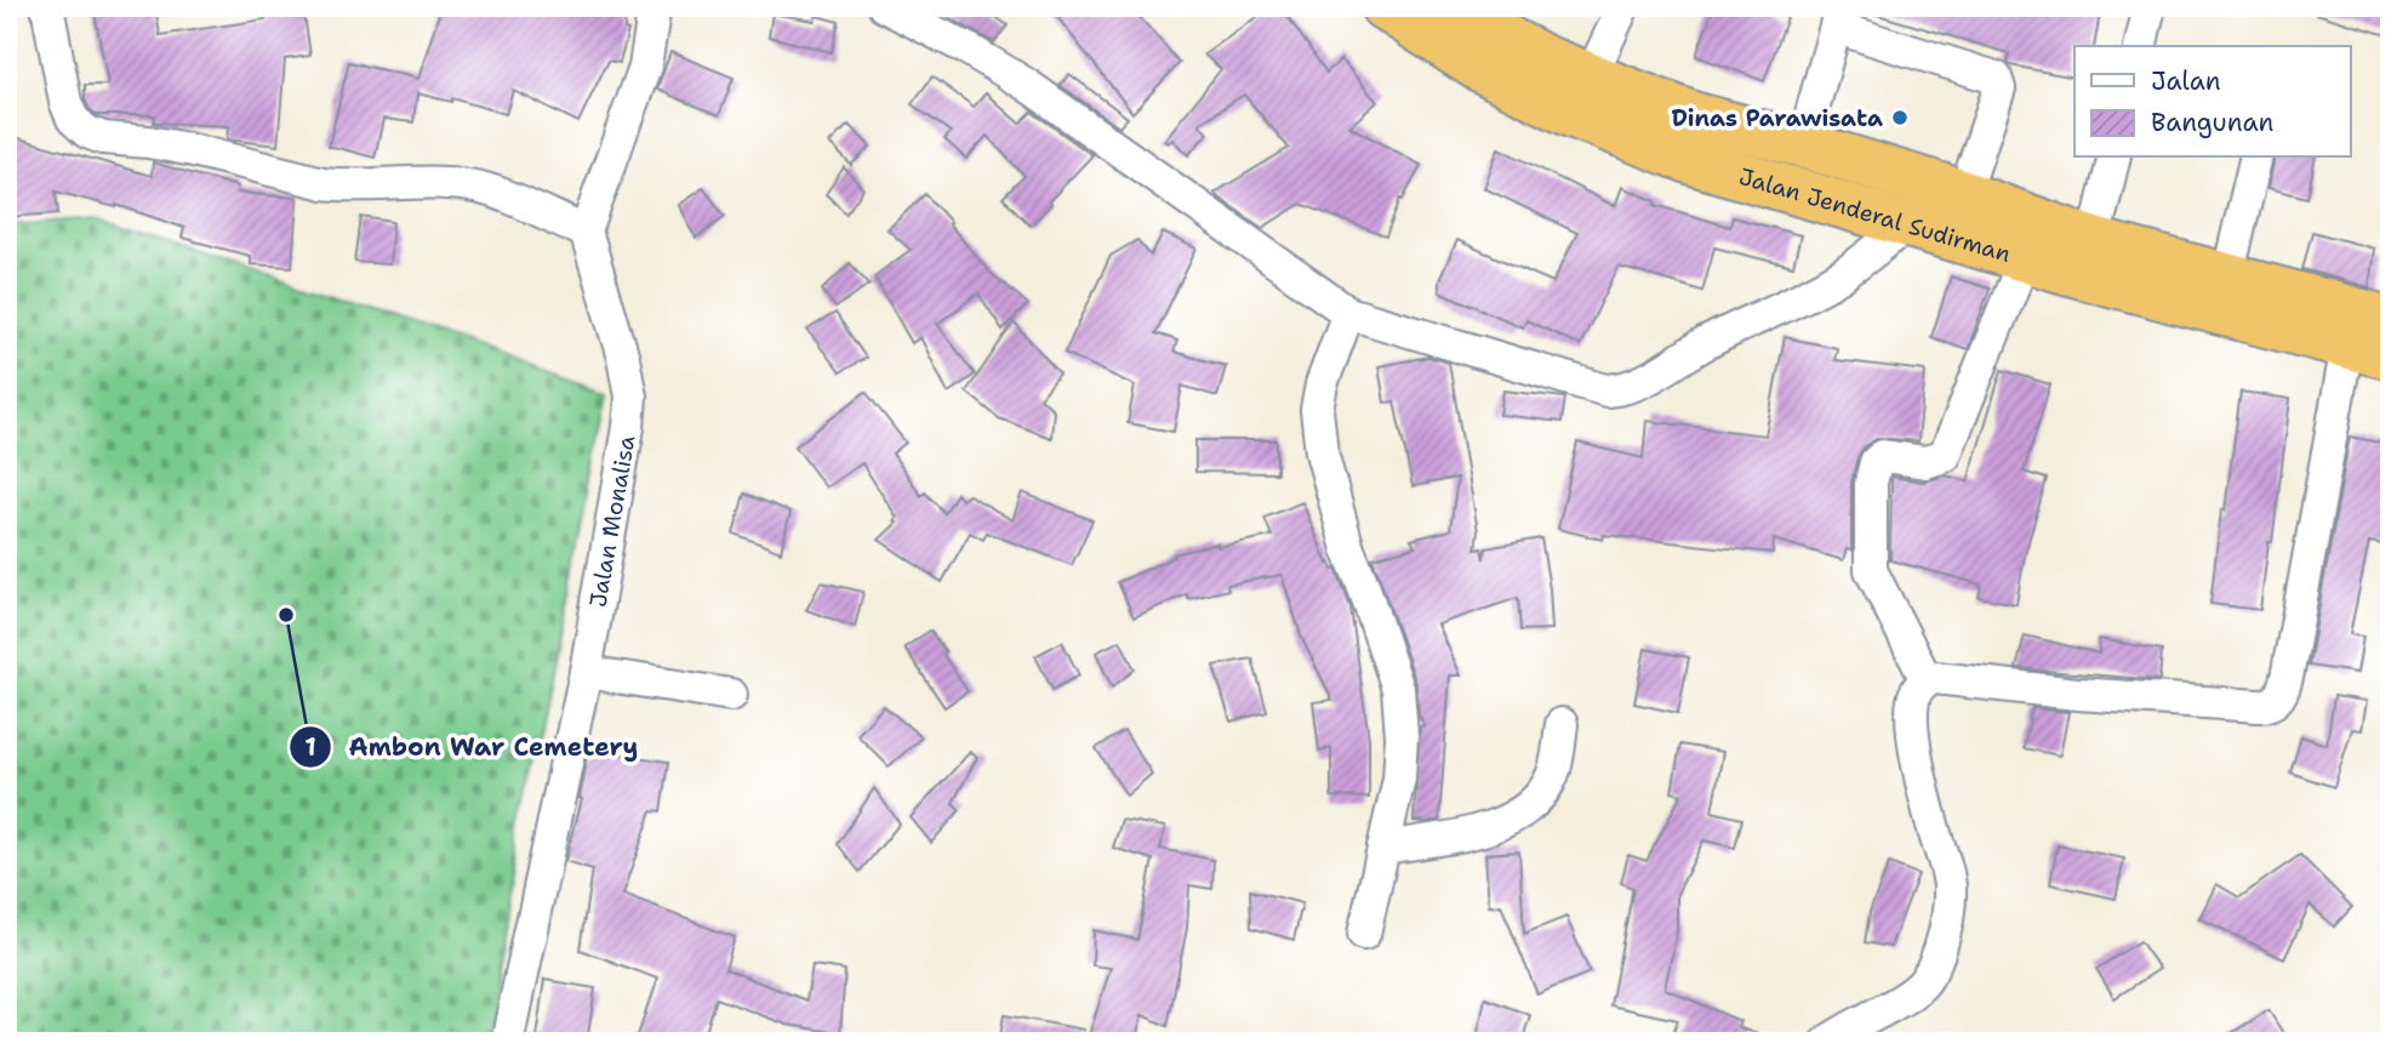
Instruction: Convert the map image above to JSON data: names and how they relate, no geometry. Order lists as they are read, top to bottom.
{
  "streets": {
    "highway": ["Jalan Jenderal Sudirman"],
    "street": ["Jalan Monalisa"]
  },
  "places": ["Dinas Parawisata", "Ambon War Cemetery"],
  "legend": ["Jalan", "Bangunan"]
}
